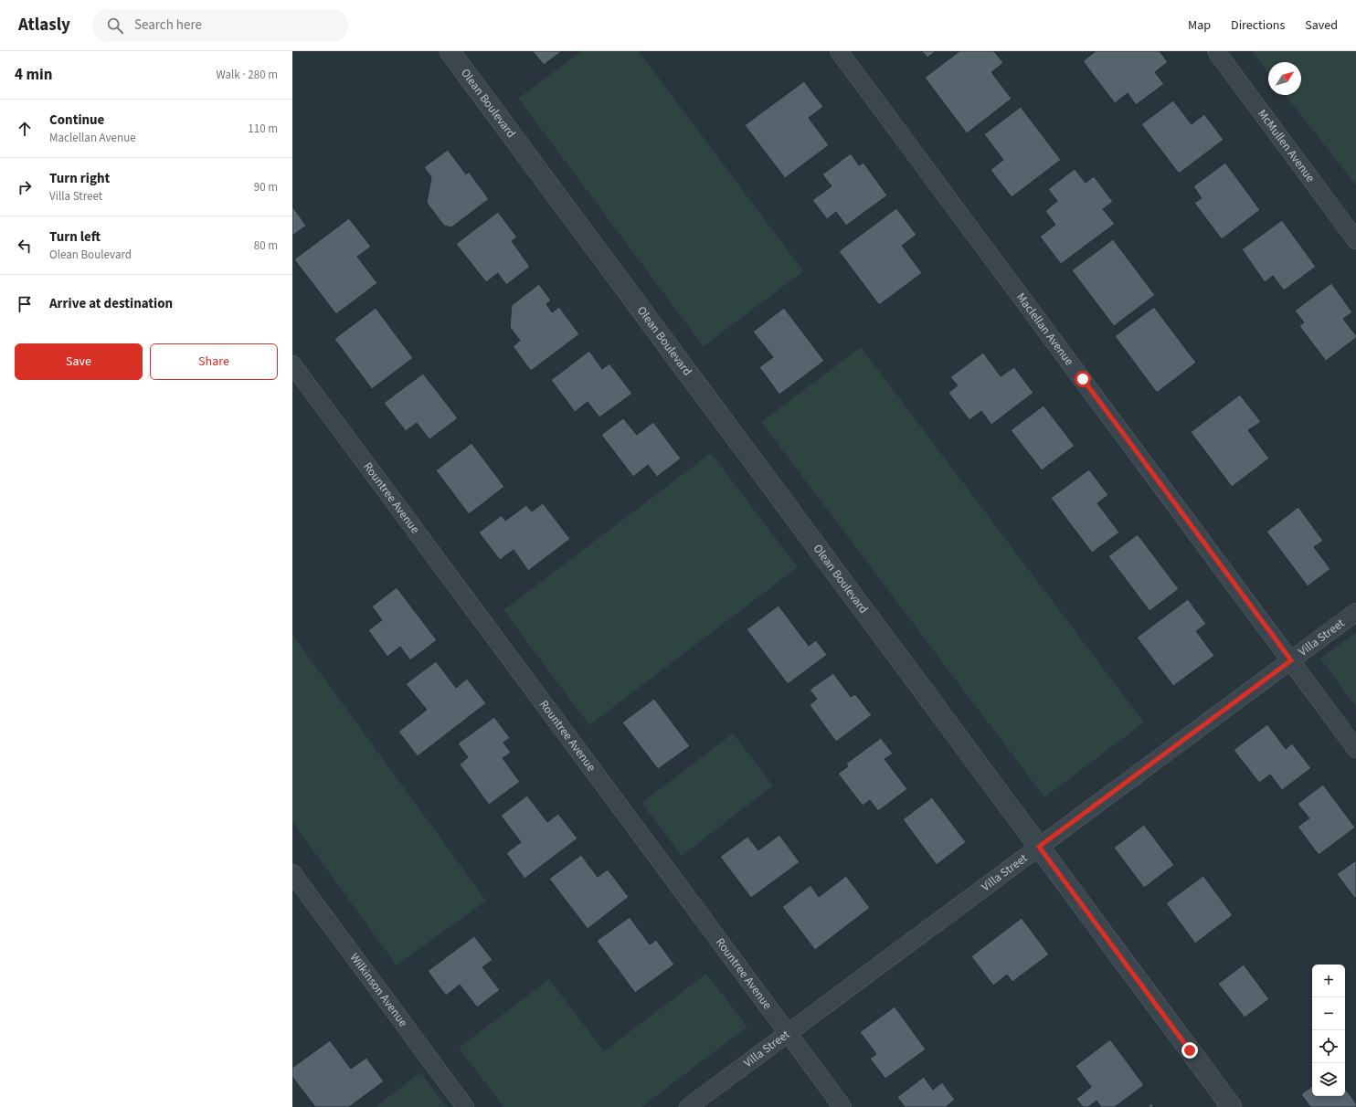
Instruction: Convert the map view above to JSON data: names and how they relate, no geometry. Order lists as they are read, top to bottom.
{
  "streets": {
    "street": [
      "Olean Boulevard",
      "McMullen Avenue",
      "Maclellan Avenue",
      "Rountree Avenue",
      "Villa Street",
      "Wilkinson Avenue"
    ]
  },
  "crossings": [
    ["Olean Boulevard", "Villa Street"],
    ["Maclellan Avenue", "Villa Street"],
    ["Rountree Avenue", "Villa Street"]
  ],
  "north": "top right",
  "page": {
    "header": "Atlasly",
    "search": "Search here",
    "nav": ["Map", "Directions", "Saved"],
    "heading": ["4 min", "Walk · 280 m"],
    "list": [
      ["Continue", "Maclellan Avenue", "110 m"],
      ["Turn right", "Villa Street", "90 m"],
      ["Turn left", "Olean Boulevard", "80 m"],
      "Arrive at destination"
    ],
    "buttons": ["Save", "Share"],
    "map_buttons": ["+", "−"]
  }
}
